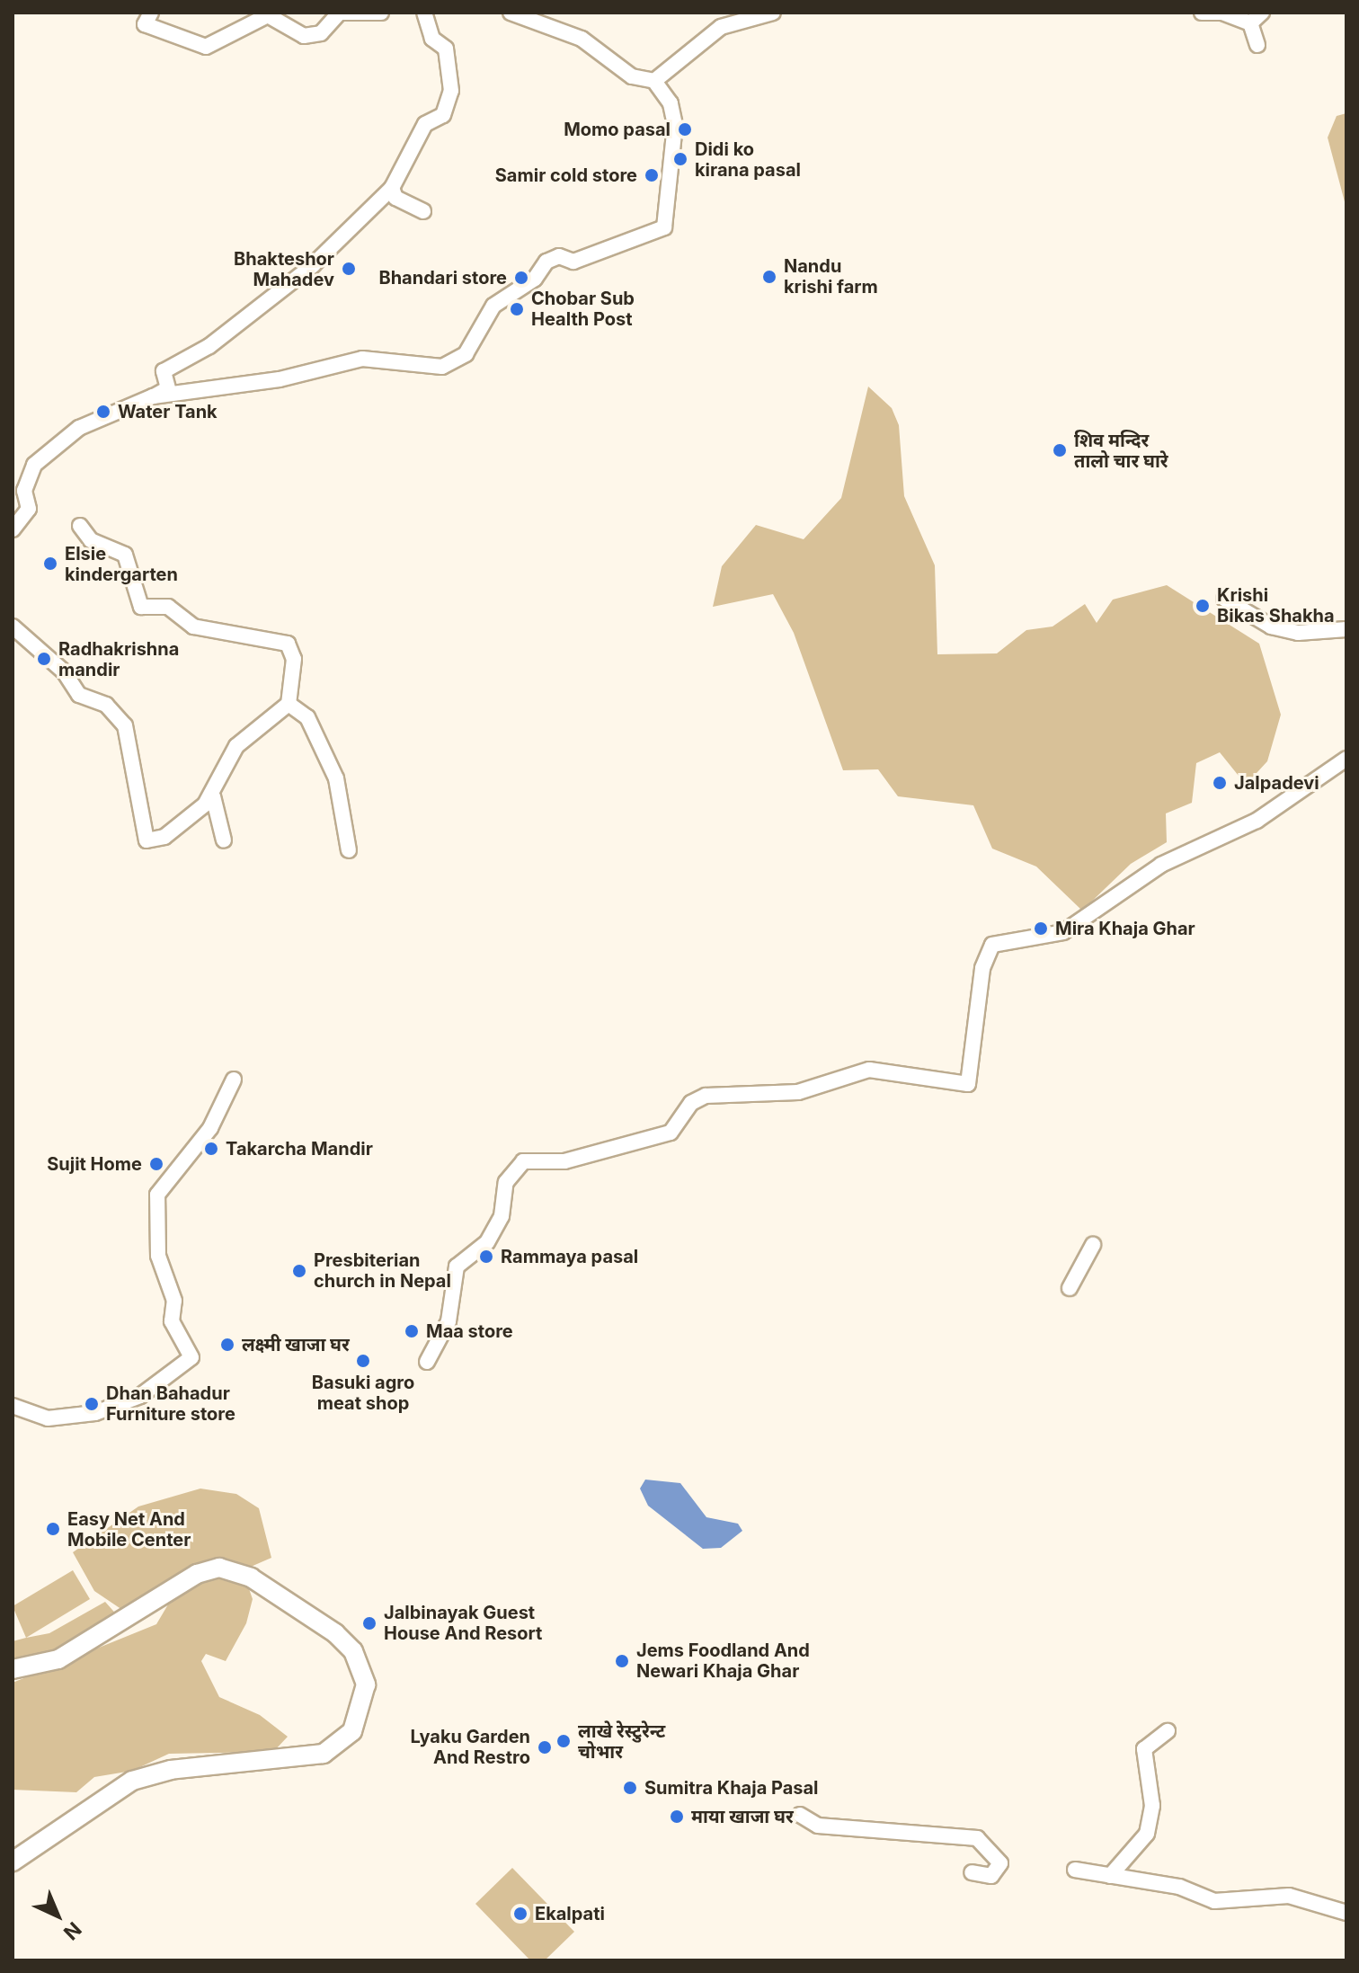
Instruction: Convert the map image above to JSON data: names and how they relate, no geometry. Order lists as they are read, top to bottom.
{
  "places": [
    "Momo pasal",
    "Didi ko kirana pasal",
    "Samir cold store",
    "Bhakteshor Mahadev",
    "Nandu krishi farm",
    "Bhandari store",
    "Chobar Sub Health Post",
    "Water Tank",
    "शिव मन्दिर तालो चार घारे",
    "Elsie kindergarten",
    "Krishi Bikas Shakha",
    "Radhakrishna mandir",
    "Jalpadevi",
    "Mira Khaja Ghar",
    "Takarcha Mandir",
    "Sujit Home",
    "Rammaya pasal",
    "Presbiterian church in Nepal",
    "Maa store",
    "लक्ष्मी खाजा घर",
    "Basuki agro meat shop",
    "Dhan Bahadur Furniture store",
    "Easy Net And Mobile Center",
    "Jalbinayak Guest House And Resort",
    "Jems Foodland And Newari Khaja Ghar",
    "लाखे रेस्टुरेन्ट चोभार",
    "Lyaku Garden And Restro",
    "Sumitra Khaja Pasal",
    "माया खाजा घर",
    "Ekalpati"
  ],
  "north": "bottom right"
}
